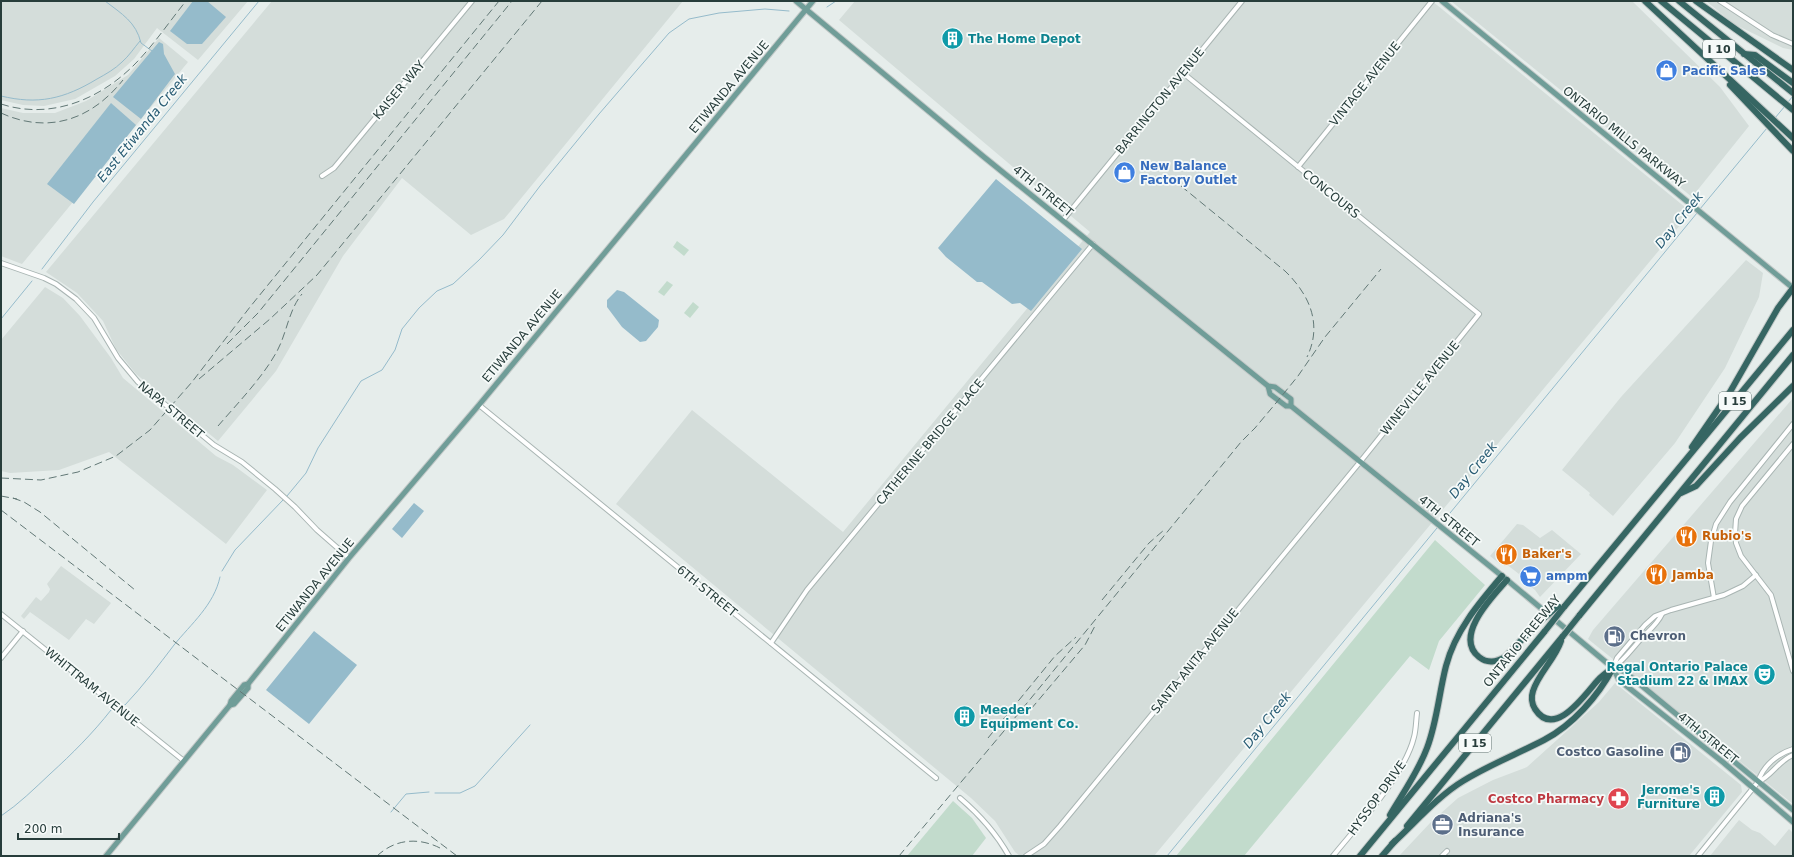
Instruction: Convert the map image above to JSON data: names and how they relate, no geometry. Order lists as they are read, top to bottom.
{
  "streets": {
    "highway": ["I 10", "I 15", "ONTARIO FREEWAY"],
    "main road": ["ETIWANDA AVENUE", "ONTARIO MILLS PARKWAY", "4TH STREET"],
    "street": [
      "VINTAGE AVENUE",
      "KAISER WAY",
      "BARRINGTON AVENUE",
      "CONCOURS",
      "WINEVILLE AVENUE",
      "NAPA STREET",
      "CATHERINE BRIDGE PLACE",
      "6TH STREET",
      "SANTA ANITA AVENUE",
      "WHITTRAM AVENUE",
      "HYSSOP DRIVE"
    ]
  },
  "crossings": [
    ["VINTAGE AVENUE", "CONCOURS"],
    ["ETIWANDA AVENUE", "4TH STREET"],
    ["ETIWANDA AVENUE", "NAPA STREET"],
    ["ETIWANDA AVENUE", "6TH STREET"],
    ["ETIWANDA AVENUE", "WHITTRAM AVENUE"],
    ["BARRINGTON AVENUE", "4TH STREET"],
    ["BARRINGTON AVENUE", "CONCOURS"],
    ["4TH STREET", "WINEVILLE AVENUE"],
    ["4TH STREET", "CATHERINE BRIDGE PLACE"],
    ["4TH STREET", "SANTA ANITA AVENUE"],
    ["CONCOURS", "WINEVILLE AVENUE"],
    ["WINEVILLE AVENUE", "SANTA ANITA AVENUE"],
    ["CATHERINE BRIDGE PLACE", "6TH STREET"]
  ],
  "water": ["East Etiwanda Creek", "Day Creek"],
  "places": {
    "building": ["The Home Depot", "Meeder Equipment Co.", "Jerome's Furniture"],
    "shop": ["Pacific Sales", "New Balance Factory Outlet"],
    "restaurant": ["Rubio's", "Baker's", "Jamba"],
    "supermarket": ["ampm"],
    "fuel station": ["Chevron", "Costco Gasoline"],
    "theatre": ["Regal Ontario Palace Stadium 22 & IMAX"],
    "pharmacy": ["Costco Pharmacy"],
    "office": ["Adriana's Insurance"]
  },
  "scale_bar": "200 m"
}
